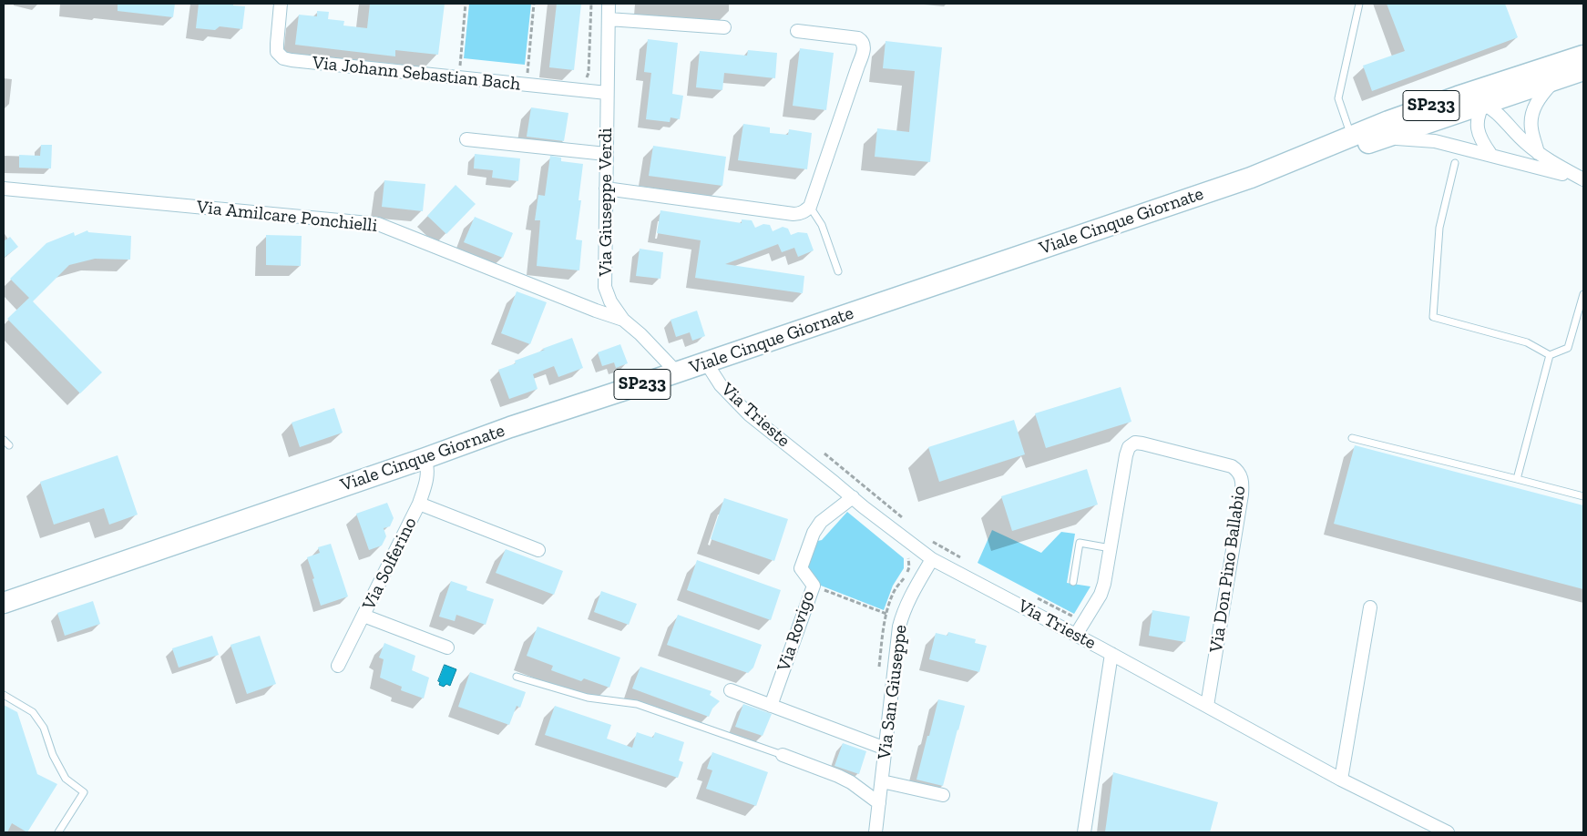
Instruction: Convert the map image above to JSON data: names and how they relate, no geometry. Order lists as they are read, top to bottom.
{
  "streets": {
    "main road": ["SP233", "Viale Cinque Giornate"],
    "street": [
      "Via Johann Sebastian Bach",
      "Via Giuseppe Verdi",
      "Via Amilcare Ponchielli",
      "Via Trieste",
      "Via Solferino",
      "Via Don Pino Ballabio",
      "Via Rovigo",
      "Via San Giuseppe"
    ]
  },
  "crossings": [
    ["Via Johann Sebastian Bach", "Via Giuseppe Verdi"],
    ["Via Giuseppe Verdi", "Via Amilcare Ponchielli"],
    ["Via Giuseppe Verdi", "Viale Cinque Giornate"],
    ["Viale Cinque Giornate", "Via Trieste"],
    ["Viale Cinque Giornate", "Via Solferino"],
    ["Via Trieste", "Via Don Pino Ballabio"],
    ["Via Trieste", "Via Rovigo"],
    ["Via Trieste", "Via San Giuseppe"]
  ]
}
